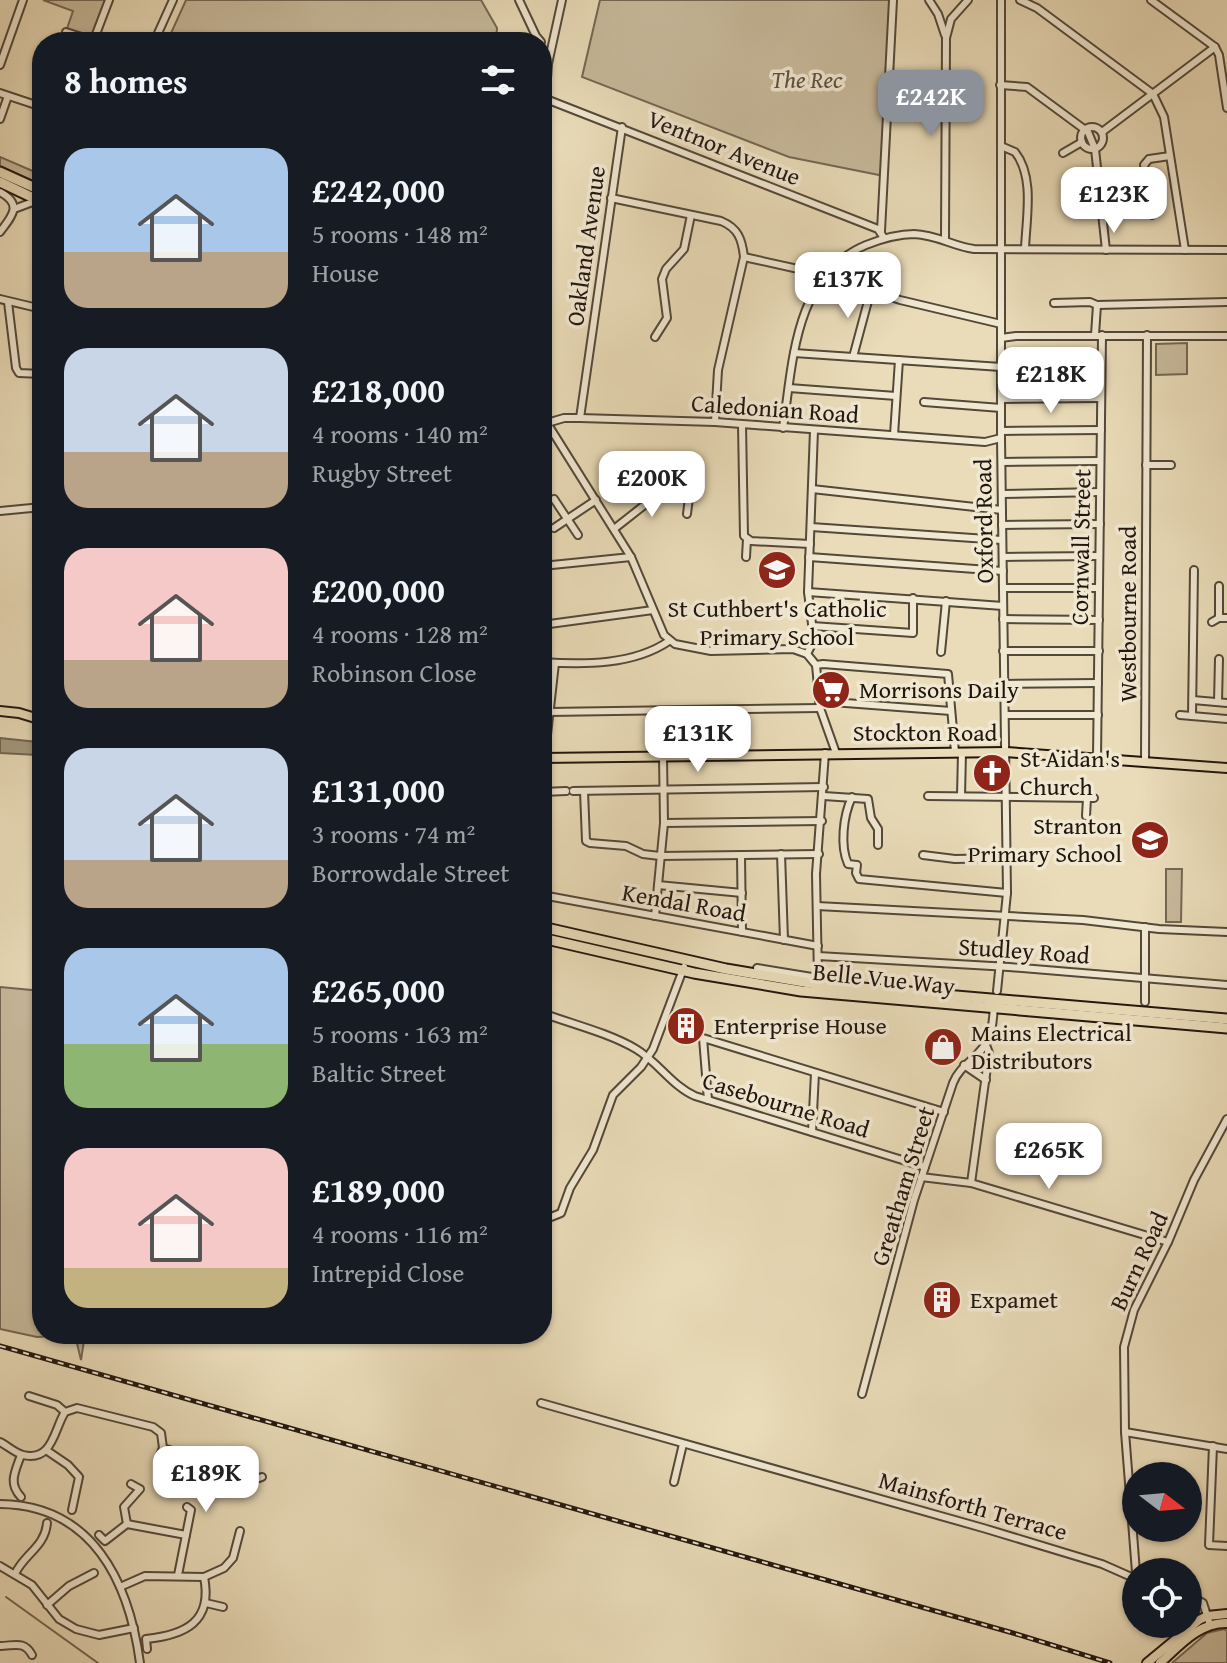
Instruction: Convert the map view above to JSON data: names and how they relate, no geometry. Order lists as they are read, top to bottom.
{
  "streets": {
    "highway": ["Belle Vue Way"],
    "main road": ["Stockton Road"],
    "street": [
      "Ventnor Avenue",
      "Oakland Avenue",
      "Caledonian Road",
      "Oxford Road",
      "Cornwall Street",
      "Westbourne Road",
      "Kendal Road",
      "Studley Road",
      "Casebourne Road",
      "Greatham Street",
      "Burn Road",
      "Mainsforth Terrace"
    ]
  },
  "crossings": [
    ["Ventnor Avenue", "Oakland Avenue"],
    ["Oakland Avenue", "Caledonian Road"],
    ["Caledonian Road", "Oxford Road"],
    ["Caledonian Road", "Cornwall Street"],
    ["Oxford Road", "Stockton Road"],
    ["Oxford Road", "Studley Road"],
    ["Oxford Road", "Belle Vue Way"],
    ["Cornwall Street", "Stockton Road"],
    ["Westbourne Road", "Stockton Road"],
    ["Casebourne Road", "Greatham Street"]
  ],
  "parks": ["The Rec"],
  "places": {
    "school or university": ["St Cuthbert's Catholic Primary School", "Stranton Primary School"],
    "supermarket": ["Morrisons Daily"],
    "church": ["St Aidan's Church"],
    "building": ["Enterprise House", "Expamet"],
    "shop": ["Mains Electrical Distributors"]
  },
  "north": "right",
  "page": {
    "heading": "8 homes",
    "price": [
      "£242K",
      "£123K",
      "£137K",
      "£218K",
      "£200K",
      "£131K",
      "£265K",
      "£189K"
    ],
    "list": [
      {
        "name": "£242,000",
        "note": "5 rooms · 148 m² · House"
      },
      {
        "name": "£218,000",
        "note": "4 rooms · 140 m² · Rugby Street"
      },
      {
        "name": "£200,000",
        "note": "4 rooms · 128 m² · Robinson Close"
      },
      {
        "name": "£131,000",
        "note": "3 rooms · 74 m² · Borrowdale Street"
      },
      {
        "name": "£265,000",
        "note": "5 rooms · 163 m² · Baltic Street"
      },
      {
        "name": "£189,000",
        "note": "4 rooms · 116 m² · Intrepid Close"
      }
    ]
  }
}
